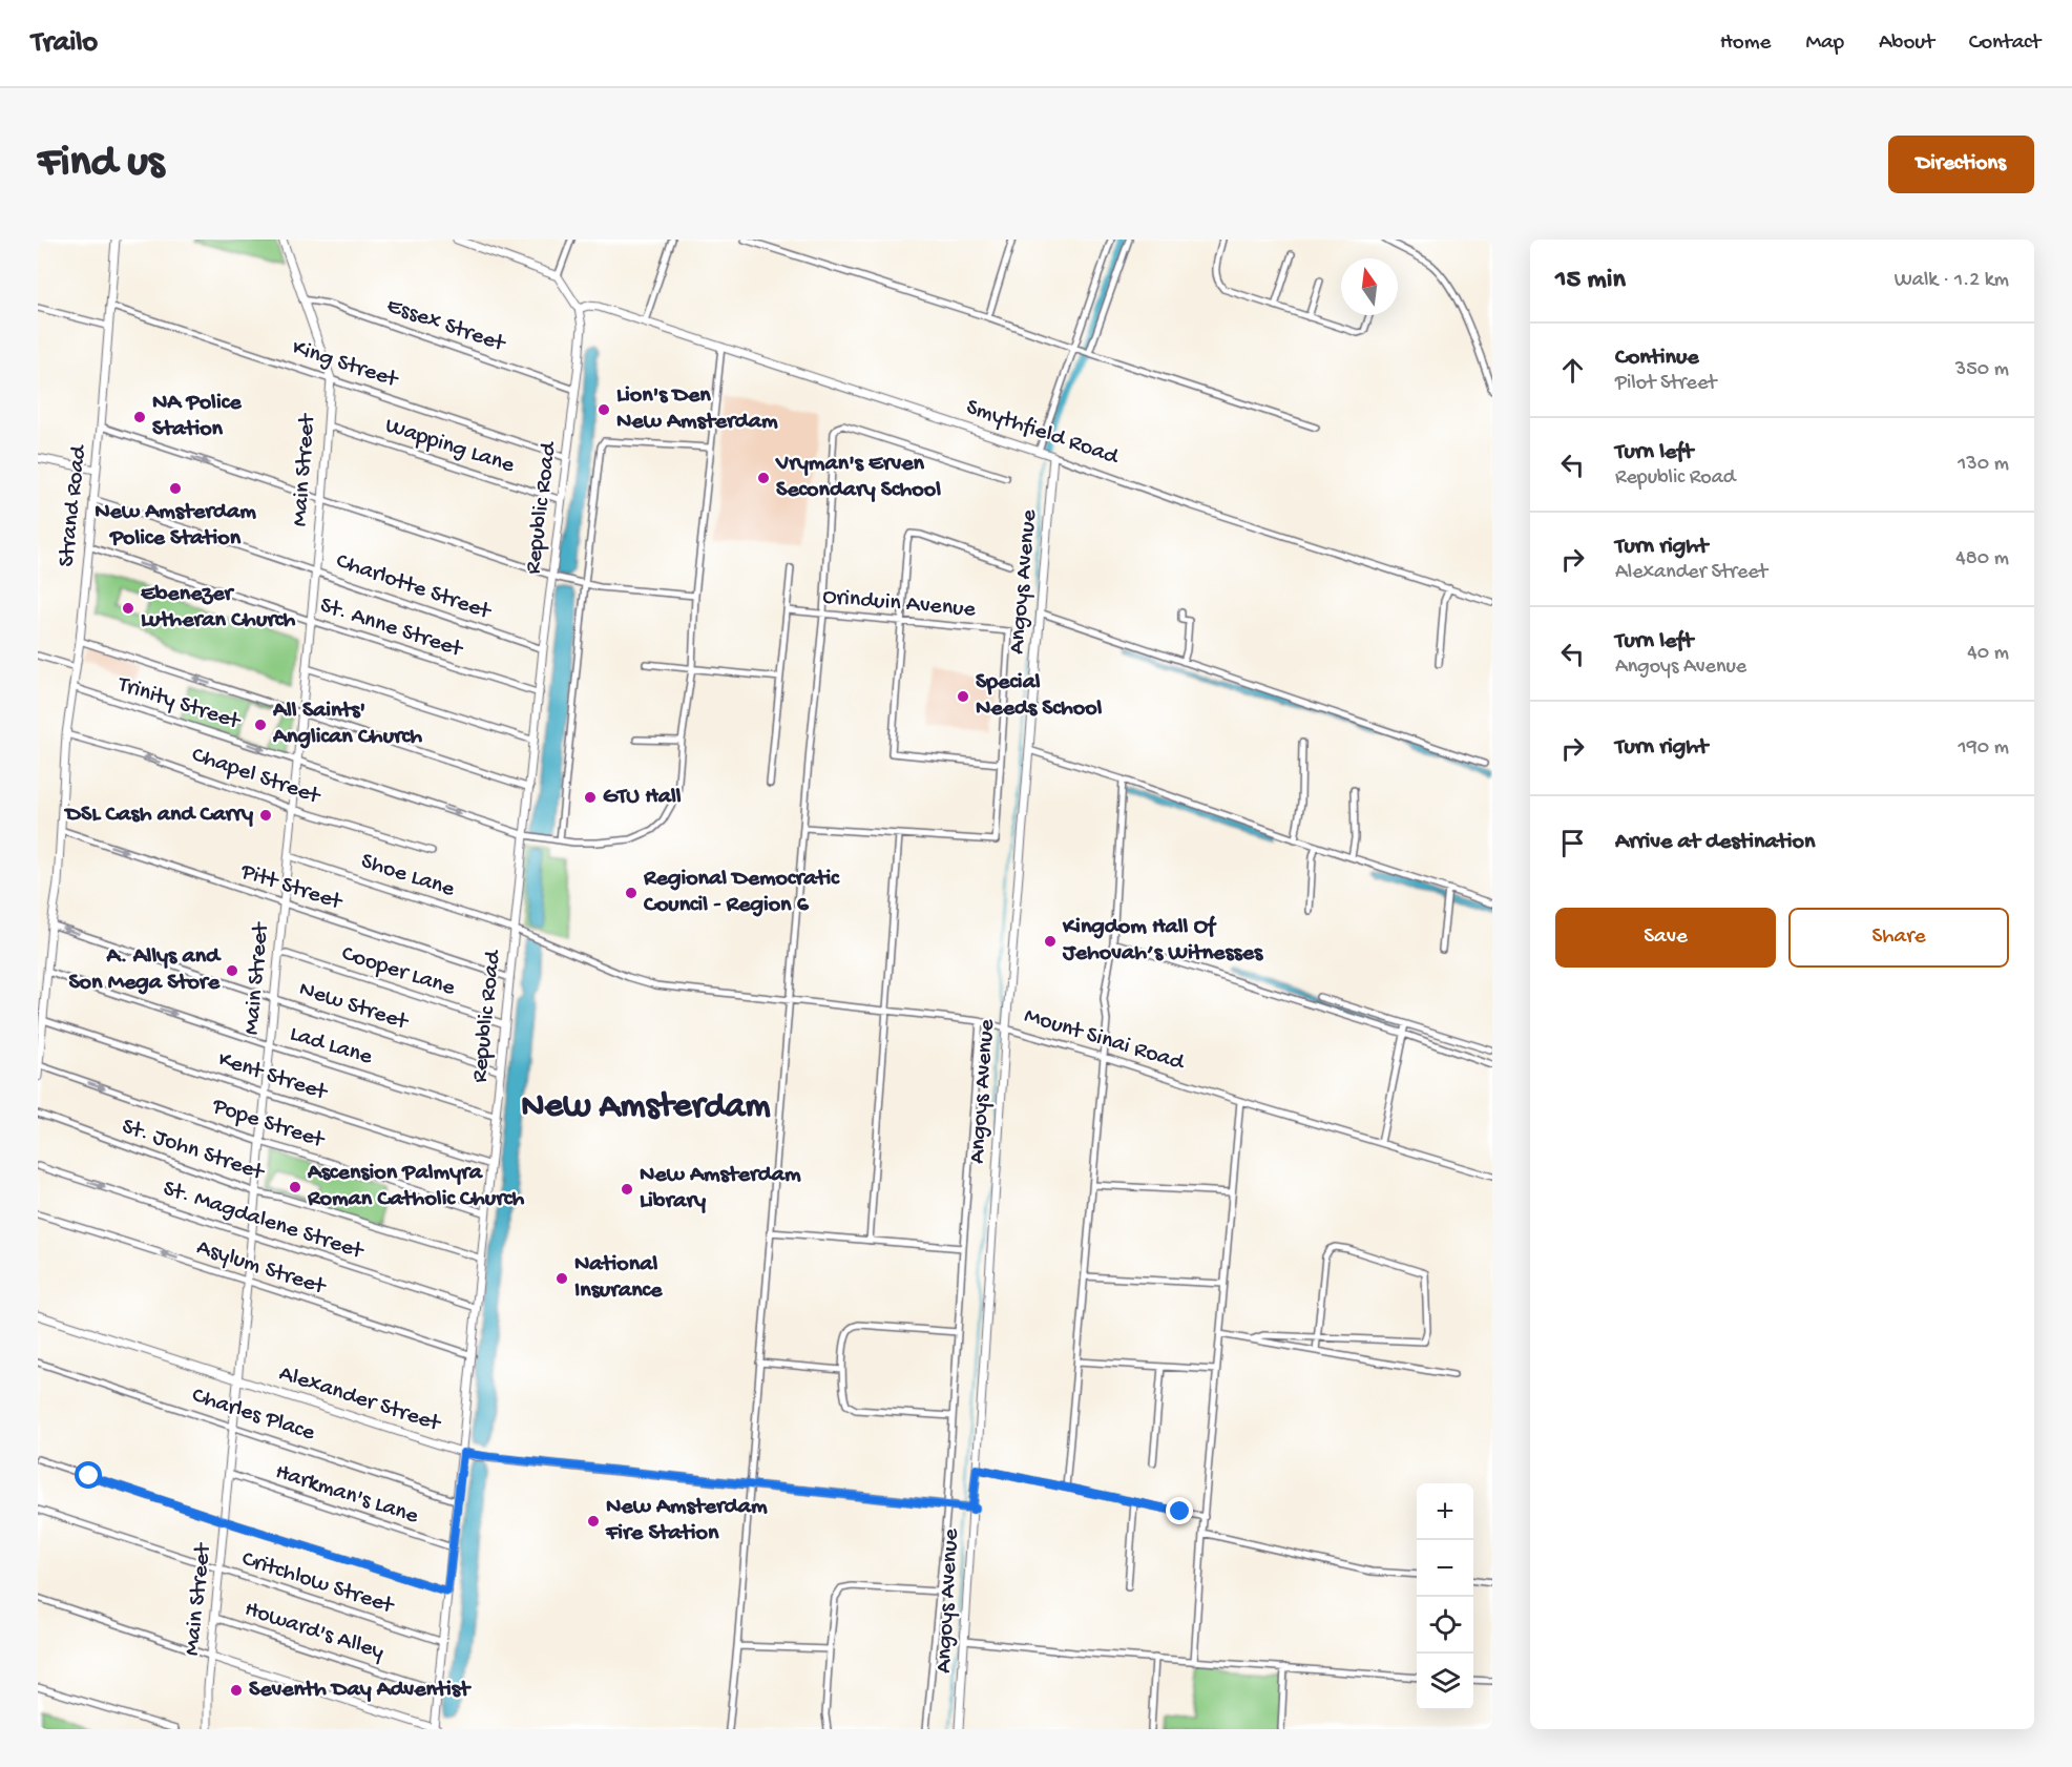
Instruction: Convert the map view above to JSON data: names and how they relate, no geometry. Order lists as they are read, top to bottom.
{
  "streets": {
    "street": [
      "Essex Street",
      "King Street",
      "Smythfield Road",
      "Wapping Lane",
      "Main Street",
      "Strand Road",
      "Republic Road",
      "Angoys Avenue",
      "Charlotte Street",
      "Orinduin Avenue",
      "St. Anne Street",
      "Trinity Street",
      "Chapel Street",
      "Shoe Lane",
      "Pitt Street",
      "Cooper Lane",
      "New Street",
      "Mount Sinai Road",
      "Lad Lane",
      "Kent Street",
      "Pope Street",
      "St. John Street",
      "St. Magdalene Street",
      "Asylum Street",
      "Alexander Street",
      "Charles Place",
      "Harkman's Lane",
      "Critchlow Street",
      "Howard's Alley"
    ]
  },
  "crossings": [
    ["Essex Street", "Main Street"],
    ["Essex Street", "Republic Road"],
    ["King Street", "Main Street"],
    ["King Street", "Strand Road"],
    ["King Street", "Republic Road"],
    ["Smythfield Road", "Republic Road"],
    ["Smythfield Road", "Angoys Avenue"],
    ["Smythfield Road", "Trinity Street"],
    ["Wapping Lane", "Main Street"],
    ["Wapping Lane", "Republic Road"],
    ["Main Street", "Charlotte Street"],
    ["Main Street", "St. Anne Street"],
    ["Main Street", "Trinity Street"],
    ["Main Street", "Chapel Street"],
    ["Main Street", "Shoe Lane"],
    ["Main Street", "Pitt Street"],
    ["Main Street", "Cooper Lane"],
    ["Main Street", "New Street"],
    ["Main Street", "Lad Lane"],
    ["Main Street", "Kent Street"],
    ["Main Street", "Pope Street"],
    ["Main Street", "St. John Street"],
    ["Main Street", "St. Magdalene Street"],
    ["Main Street", "Asylum Street"],
    ["Main Street", "Alexander Street"],
    ["Main Street", "Charles Place"],
    ["Main Street", "Harkman's Lane"],
    ["Main Street", "Critchlow Street"],
    ["Main Street", "Howard's Alley"],
    ["Strand Road", "Charlotte Street"],
    ["Strand Road", "St. Anne Street"],
    ["Strand Road", "Trinity Street"],
    ["Strand Road", "Chapel Street"],
    ["Strand Road", "Pitt Street"],
    ["Strand Road", "New Street"],
    ["Strand Road", "Lad Lane"],
    ["Strand Road", "Kent Street"],
    ["Strand Road", "Pope Street"],
    ["Republic Road", "Charlotte Street"],
    ["Republic Road", "St. Anne Street"],
    ["Republic Road", "Trinity Street"],
    ["Republic Road", "Shoe Lane"],
    ["Republic Road", "Pitt Street"],
    ["Republic Road", "Cooper Lane"],
    ["Republic Road", "New Street"],
    ["Republic Road", "Mount Sinai Road"],
    ["Republic Road", "Lad Lane"],
    ["Republic Road", "Kent Street"],
    ["Republic Road", "Pope Street"],
    ["Republic Road", "St. John Street"],
    ["Republic Road", "St. Magdalene Street"],
    ["Republic Road", "Asylum Street"],
    ["Republic Road", "Alexander Street"],
    ["Republic Road", "Charles Place"],
    ["Republic Road", "Harkman's Lane"],
    ["Republic Road", "Critchlow Street"],
    ["Republic Road", "Howard's Alley"],
    ["Angoys Avenue", "Mount Sinai Road"],
    ["Angoys Avenue", "Alexander Street"],
    ["Shoe Lane", "Mount Sinai Road"]
  ],
  "one_way": [
    "St. Anne Street",
    "Chapel Street",
    "Pitt Street",
    "New Street",
    "Lad Lane",
    "Pope Street",
    "St. Magdalene Street",
    "Asylum Street"
  ],
  "districts": ["New Amsterdam"],
  "places": [
    "Lion's Den New Amsterdam",
    "NA Police Station",
    "Vryman's Erven Secondary School",
    "New Amsterdam Police Station",
    "Ebenezer Lutheran Church",
    "Special Needs School",
    "All Saints' Anglican Church",
    "GTU Hall",
    "DSL Cash and Carry",
    "Regional Democratic Council - Region 6",
    "Kingdom Hall Of Jehovah’s Witnesses",
    "A. Allys and Son Mega Store",
    "Ascension Palmyra Roman Catholic Church",
    "New Amsterdam Library",
    "National Insurance",
    "New Amsterdam Fire Station",
    "Seventh Day Adventist"
  ],
  "north": "top",
  "page": {
    "header": "Trailo",
    "nav": [
      "Home",
      "Map",
      "About",
      "Contact"
    ],
    "buttons": [
      "Directions",
      ["Save", "Share"]
    ],
    "title": "Find us",
    "heading": ["15 min", "Walk · 1.2 km"],
    "list": [
      ["Continue", "Pilot Street", "350 m"],
      ["Turn left", "Republic Road", "130 m"],
      ["Turn right", "Alexander Street", "480 m"],
      ["Turn left", "Angoys Avenue", "40 m"],
      ["Turn right", "190 m"],
      "Arrive at destination"
    ],
    "map_buttons": ["+", "−"]
  }
}
